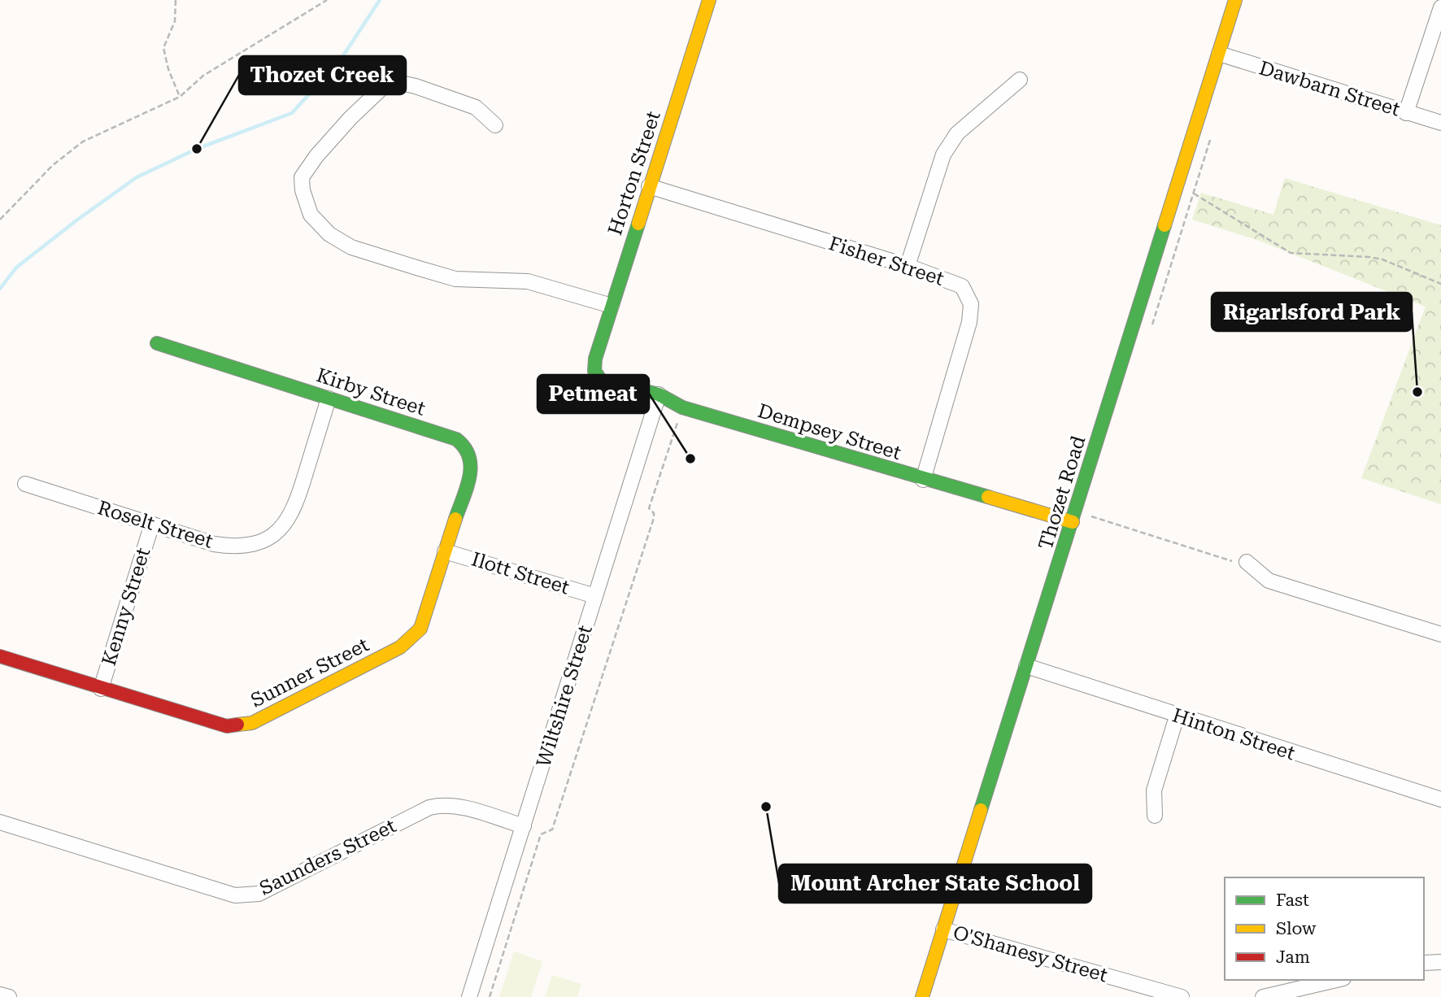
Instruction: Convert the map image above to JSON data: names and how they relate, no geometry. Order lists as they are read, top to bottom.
{
  "streets": {
    "street": [
      "Dawbarn Street",
      "Horton Street",
      "Fisher Street",
      "Kirby Street",
      "Dempsey Street",
      "Thozet Road",
      "Roselt Street",
      "Ilott Street",
      "Kenny Street",
      "Sunner Street",
      "Wiltshire Street",
      "Hinton Street",
      "Saunders Street",
      "O'Shanesy Street"
    ]
  },
  "crossings": [
    ["Dawbarn Street", "Thozet Road"],
    ["Horton Street", "Fisher Street"],
    ["Horton Street", "Dempsey Street"],
    ["Fisher Street", "Dempsey Street"],
    ["Kirby Street", "Roselt Street"],
    ["Kirby Street", "Ilott Street"],
    ["Kirby Street", "Sunner Street"],
    ["Dempsey Street", "Thozet Road"],
    ["Dempsey Street", "Wiltshire Street"],
    ["Thozet Road", "Hinton Street"],
    ["Thozet Road", "O'Shanesy Street"],
    ["Roselt Street", "Kenny Street"],
    ["Ilott Street", "Sunner Street"],
    ["Ilott Street", "Wiltshire Street"],
    ["Kenny Street", "Sunner Street"],
    ["Wiltshire Street", "Saunders Street"]
  ],
  "places": [
    "Thozet Creek",
    "Rigarlsford Park",
    "Petmeat",
    "Mount Archer State School"
  ],
  "legend": ["Fast", "Slow", "Jam"]
}
